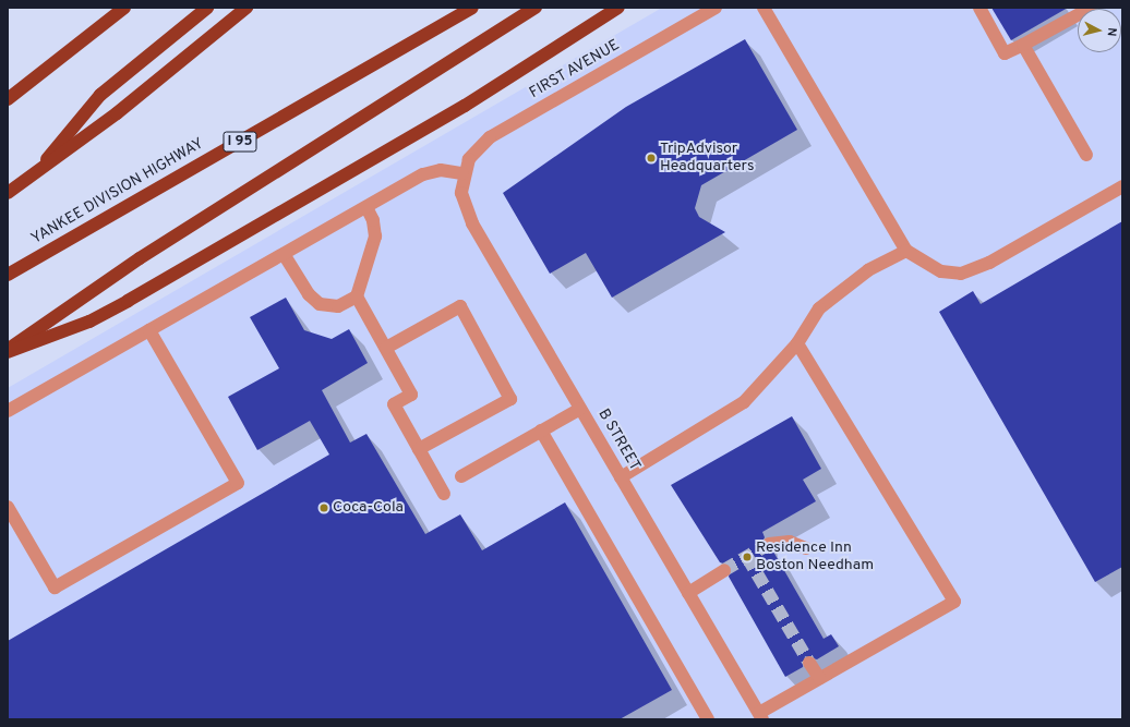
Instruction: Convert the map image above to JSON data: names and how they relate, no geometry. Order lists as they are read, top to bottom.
{
  "streets": {
    "highway": ["I 95", "YANKEE DIVISION HIGHWAY"],
    "street": ["FIRST AVENUE", "B STREET"]
  },
  "crossings": [
    ["FIRST AVENUE", "B STREET"]
  ],
  "places": ["TripAdvisor Headquarters", "Coca-Cola", "Residence Inn Boston Needham"],
  "north": "right"
}
